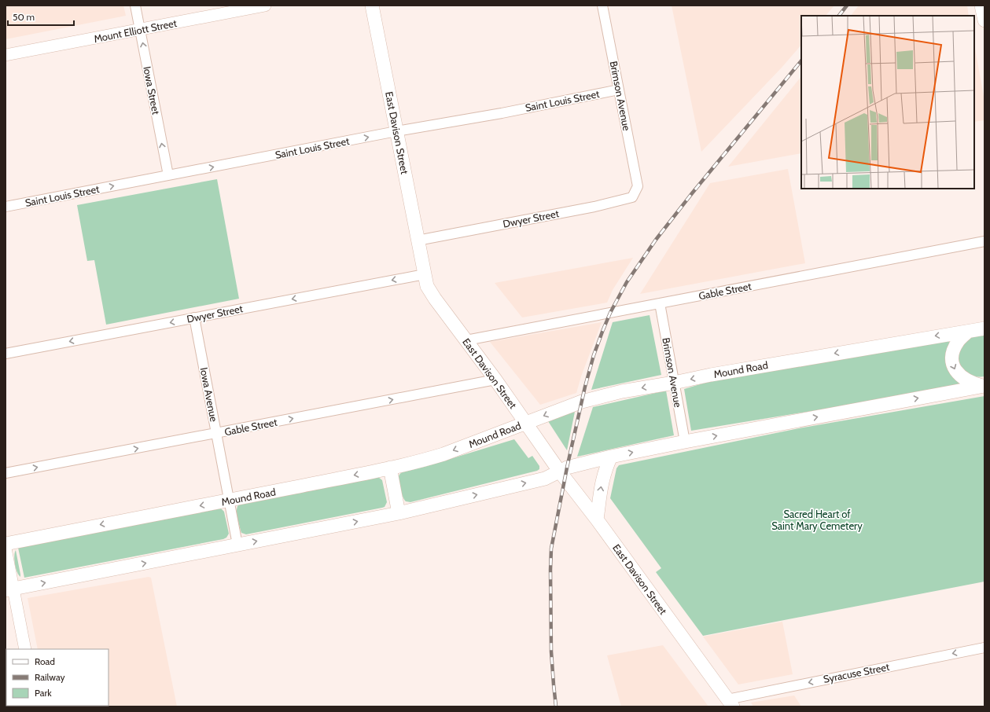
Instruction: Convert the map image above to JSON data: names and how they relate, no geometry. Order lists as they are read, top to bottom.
{
  "streets": {
    "main road": ["East Davison Street", "Mound Road"],
    "street": [
      "Mount Elliott Street",
      "Iowa Street",
      "Brimson Avenue",
      "Saint Louis Street",
      "Dwyer Street",
      "Gable Street",
      "Iowa Avenue",
      "Syracuse Street"
    ]
  },
  "crossings": [
    ["Mount Elliott Street", "Iowa Street"],
    ["Iowa Street", "Saint Louis Street"],
    ["Brimson Avenue", "Saint Louis Street"],
    ["Brimson Avenue", "Dwyer Street"],
    ["Brimson Avenue", "Gable Street"],
    ["Brimson Avenue", "Mound Road"],
    ["Saint Louis Street", "East Davison Street"],
    ["East Davison Street", "Dwyer Street"],
    ["East Davison Street", "Gable Street"],
    ["East Davison Street", "Mound Road"],
    ["East Davison Street", "Syracuse Street"],
    ["Dwyer Street", "Iowa Avenue"],
    ["Gable Street", "Iowa Avenue"],
    ["Mound Road", "Iowa Avenue"]
  ],
  "one_way": [
    "Iowa Street",
    "Saint Louis Street",
    "Dwyer Street",
    "Gable Street",
    "Syracuse Street"
  ],
  "parks": ["Sacred Heart of Saint Mary Cemetery"],
  "legend": ["Road", "Railway", "Park"],
  "scale_bar": "50 m"
}
